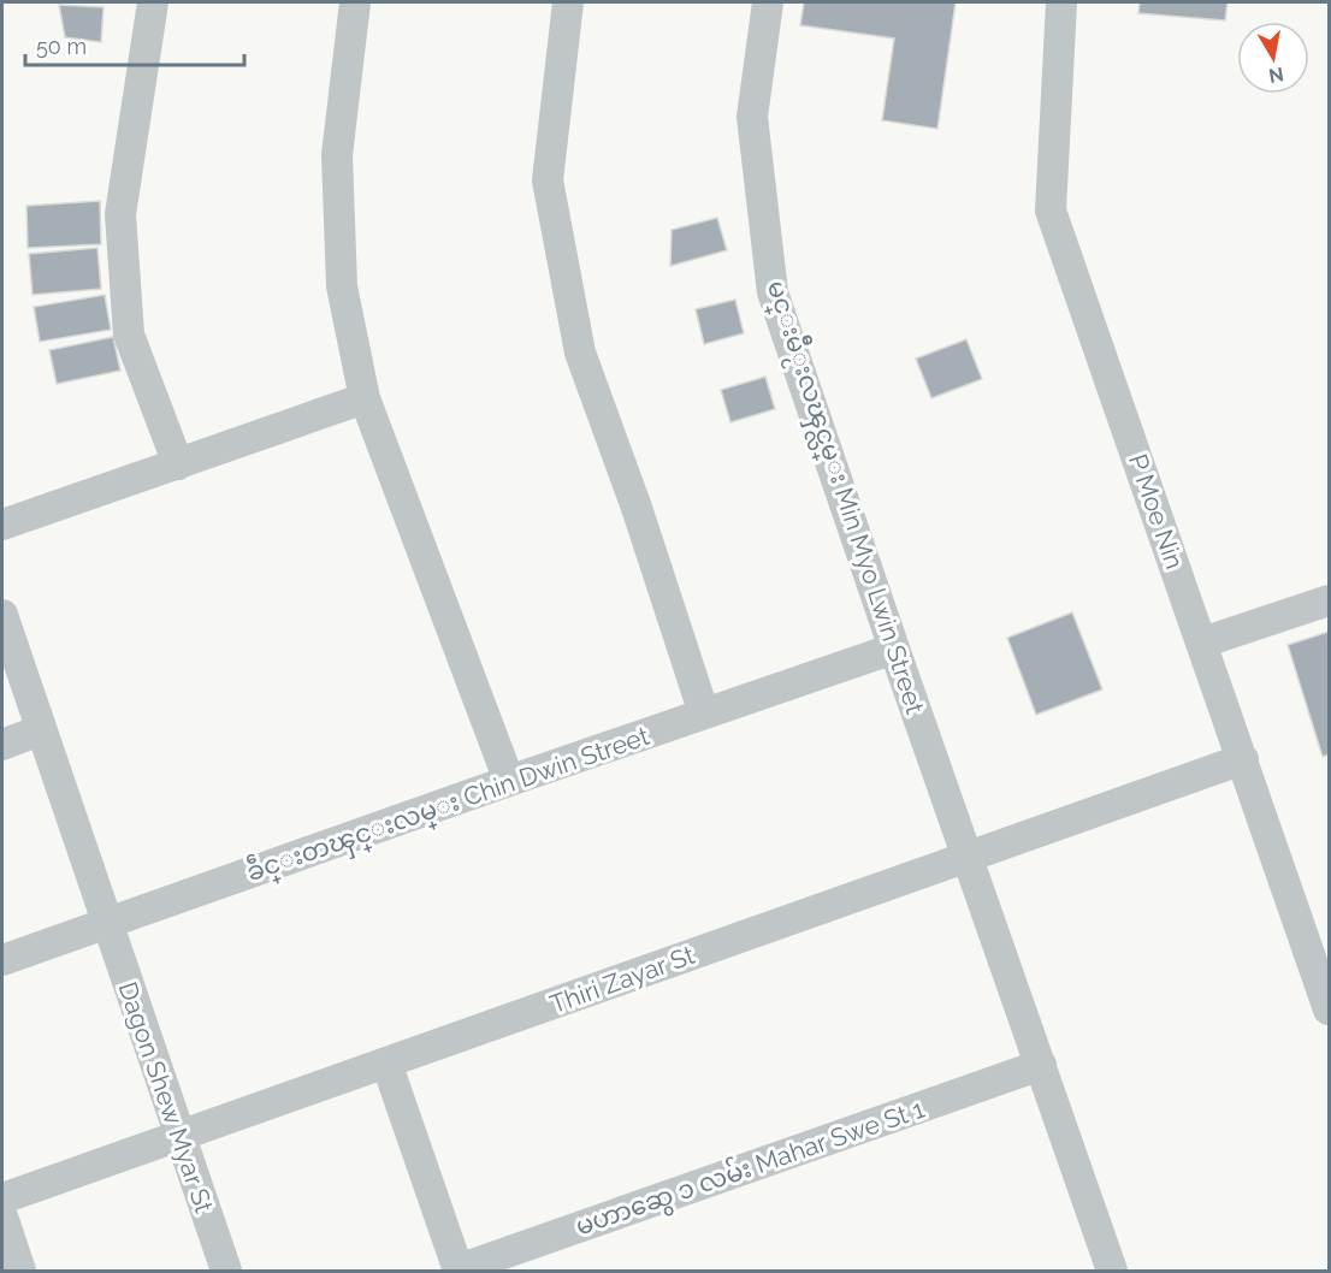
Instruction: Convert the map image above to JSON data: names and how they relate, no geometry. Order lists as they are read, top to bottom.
{
  "streets": {
    "street": [
      "မင္းမဵိႂးလၾင္လမ္း Min Myo Lwin Street",
      "P Moe Nin",
      "ခဵင္းတၾင္းလမ္း Chin Dwin Street",
      "Thiri Zayar St",
      "Dagon Shew Myar St",
      "မဟာဆွေ ၁ လမ်း Mahar Swe St 1"
    ]
  },
  "crossings": [
    ["မင္းမဵိႂးလၾင္လမ္း Min Myo Lwin Street", "ခဵင္းတၾင္းလမ္း Chin Dwin Street"],
    ["မင္းမဵိႂးလၾင္လမ္း Min Myo Lwin Street", "Thiri Zayar St"],
    ["မင္းမဵိႂးလၾင္လမ္း Min Myo Lwin Street", "မဟာဆွေ ၁ လမ်း Mahar Swe St 1"],
    ["P Moe Nin", "Thiri Zayar St"],
    ["ခဵင္းတၾင္းလမ္း Chin Dwin Street", "Dagon Shew Myar St"],
    ["Thiri Zayar St", "Dagon Shew Myar St"]
  ],
  "scale_bar": "50 m",
  "north": "bottom"
}
